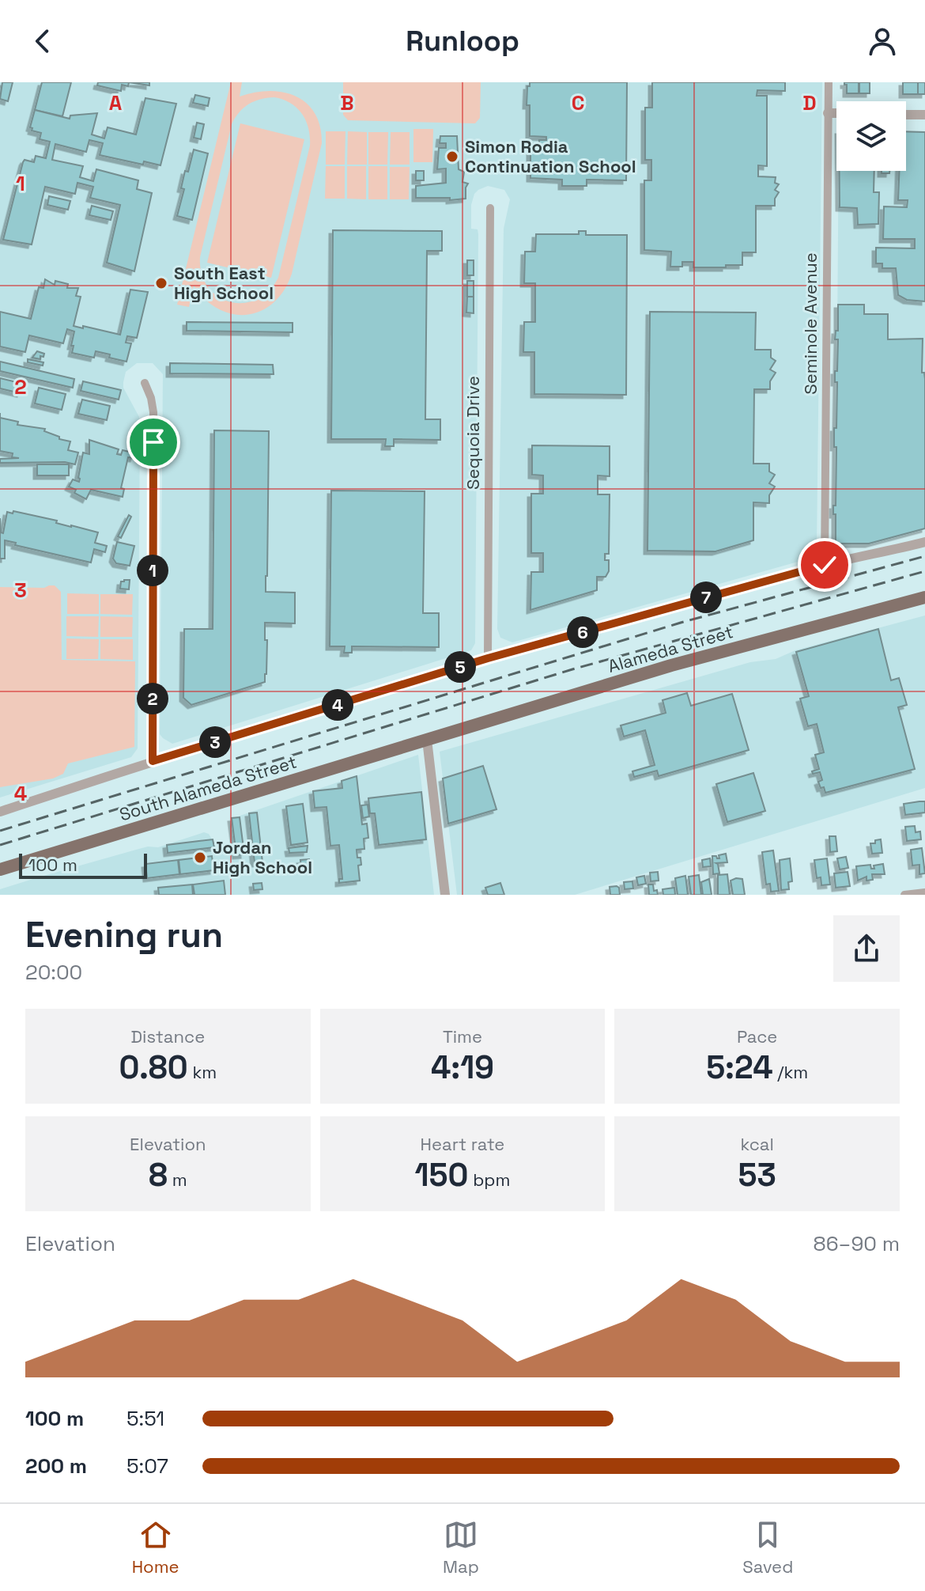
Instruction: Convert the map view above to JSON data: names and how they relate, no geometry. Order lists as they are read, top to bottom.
{
  "streets": {
    "main road": ["Alameda Street", "South Alameda Street"],
    "street": ["Seminole Avenue", "Sequoia Drive"]
  },
  "crossings": [
    ["Alameda Street", "South Alameda Street"]
  ],
  "places": ["Simon Rodia Continuation School", "South East High School", "Jordan High School"],
  "scale_bar": "100 m",
  "page": {
    "header": "Runloop",
    "pins": [
      "1",
      "7",
      "6",
      "5",
      "2",
      "4",
      "3"
    ],
    "scale": "100 m",
    "heading": ["Evening run", "20:00"],
    "stats": [
      ["Distance", "0.80 km"],
      ["Time", "4:19"],
      ["Pace", "5:24 /km"],
      ["Elevation", "8 m"],
      ["Heart rate", "150 bpm"],
      ["kcal", "53"]
    ],
    "chart": ["Elevation", "86–90 m"],
    "list": [
      {
        "name": "100 m",
        "note": "5:51"
      },
      {
        "name": "200 m",
        "note": "5:07"
      }
    ],
    "tabs": ["Home", "Map", "Saved"]
  },
  "grid": {
    "columns": [
      "A",
      "B",
      "C",
      "D"
    ],
    "rows": [
      "1",
      "2",
      "3",
      "4"
    ]
  }
}
